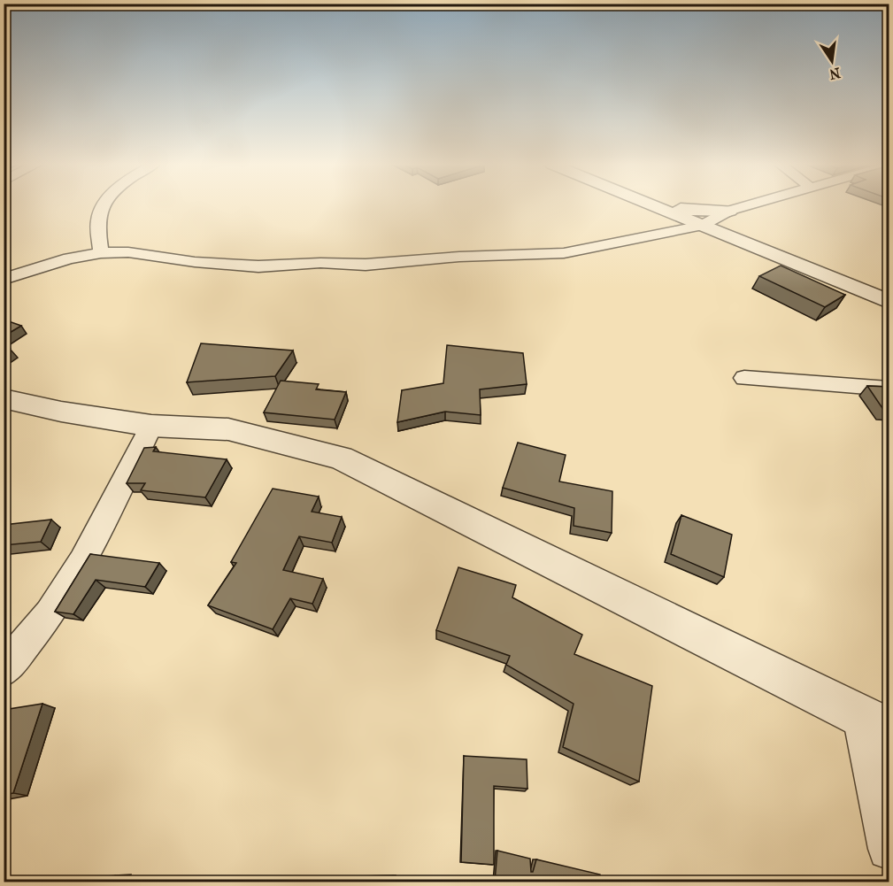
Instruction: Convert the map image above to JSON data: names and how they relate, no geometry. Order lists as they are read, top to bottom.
{
  "north": "bottom"
}
